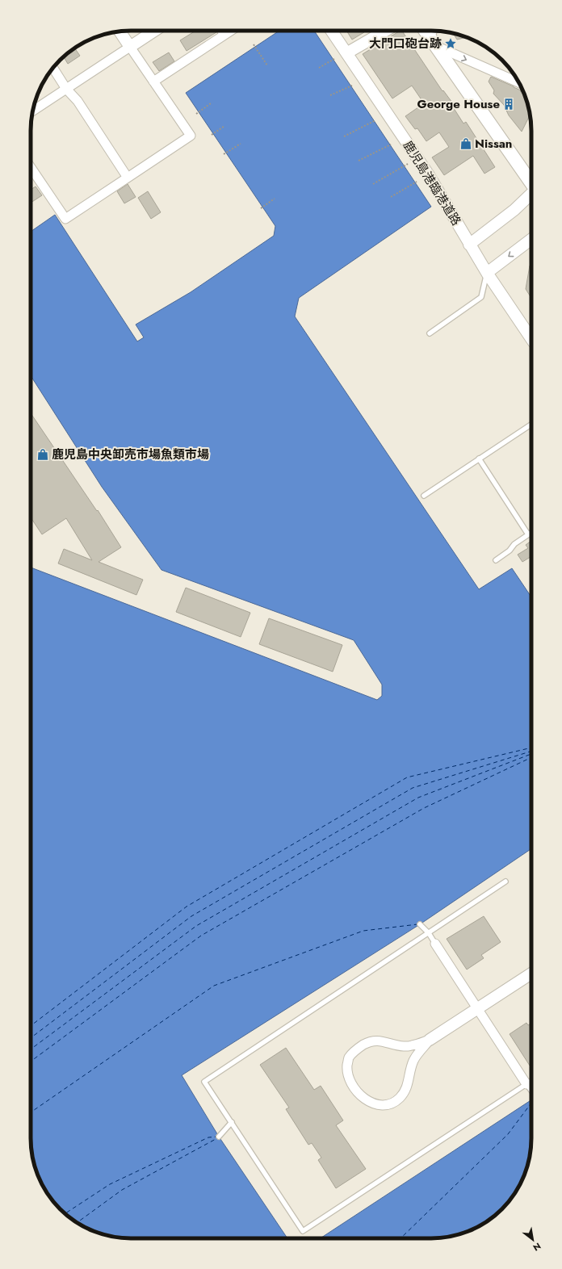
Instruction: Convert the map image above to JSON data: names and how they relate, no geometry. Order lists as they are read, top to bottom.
{
  "streets": {
    "street": ["鹿児島港臨港道路"]
  },
  "places": {
    "place": ["大門口砲台跡"],
    "building": ["George House"],
    "shop": ["Nissan", "鹿児島中央卸売市場魚類市場"]
  },
  "north": "bottom right"
}
